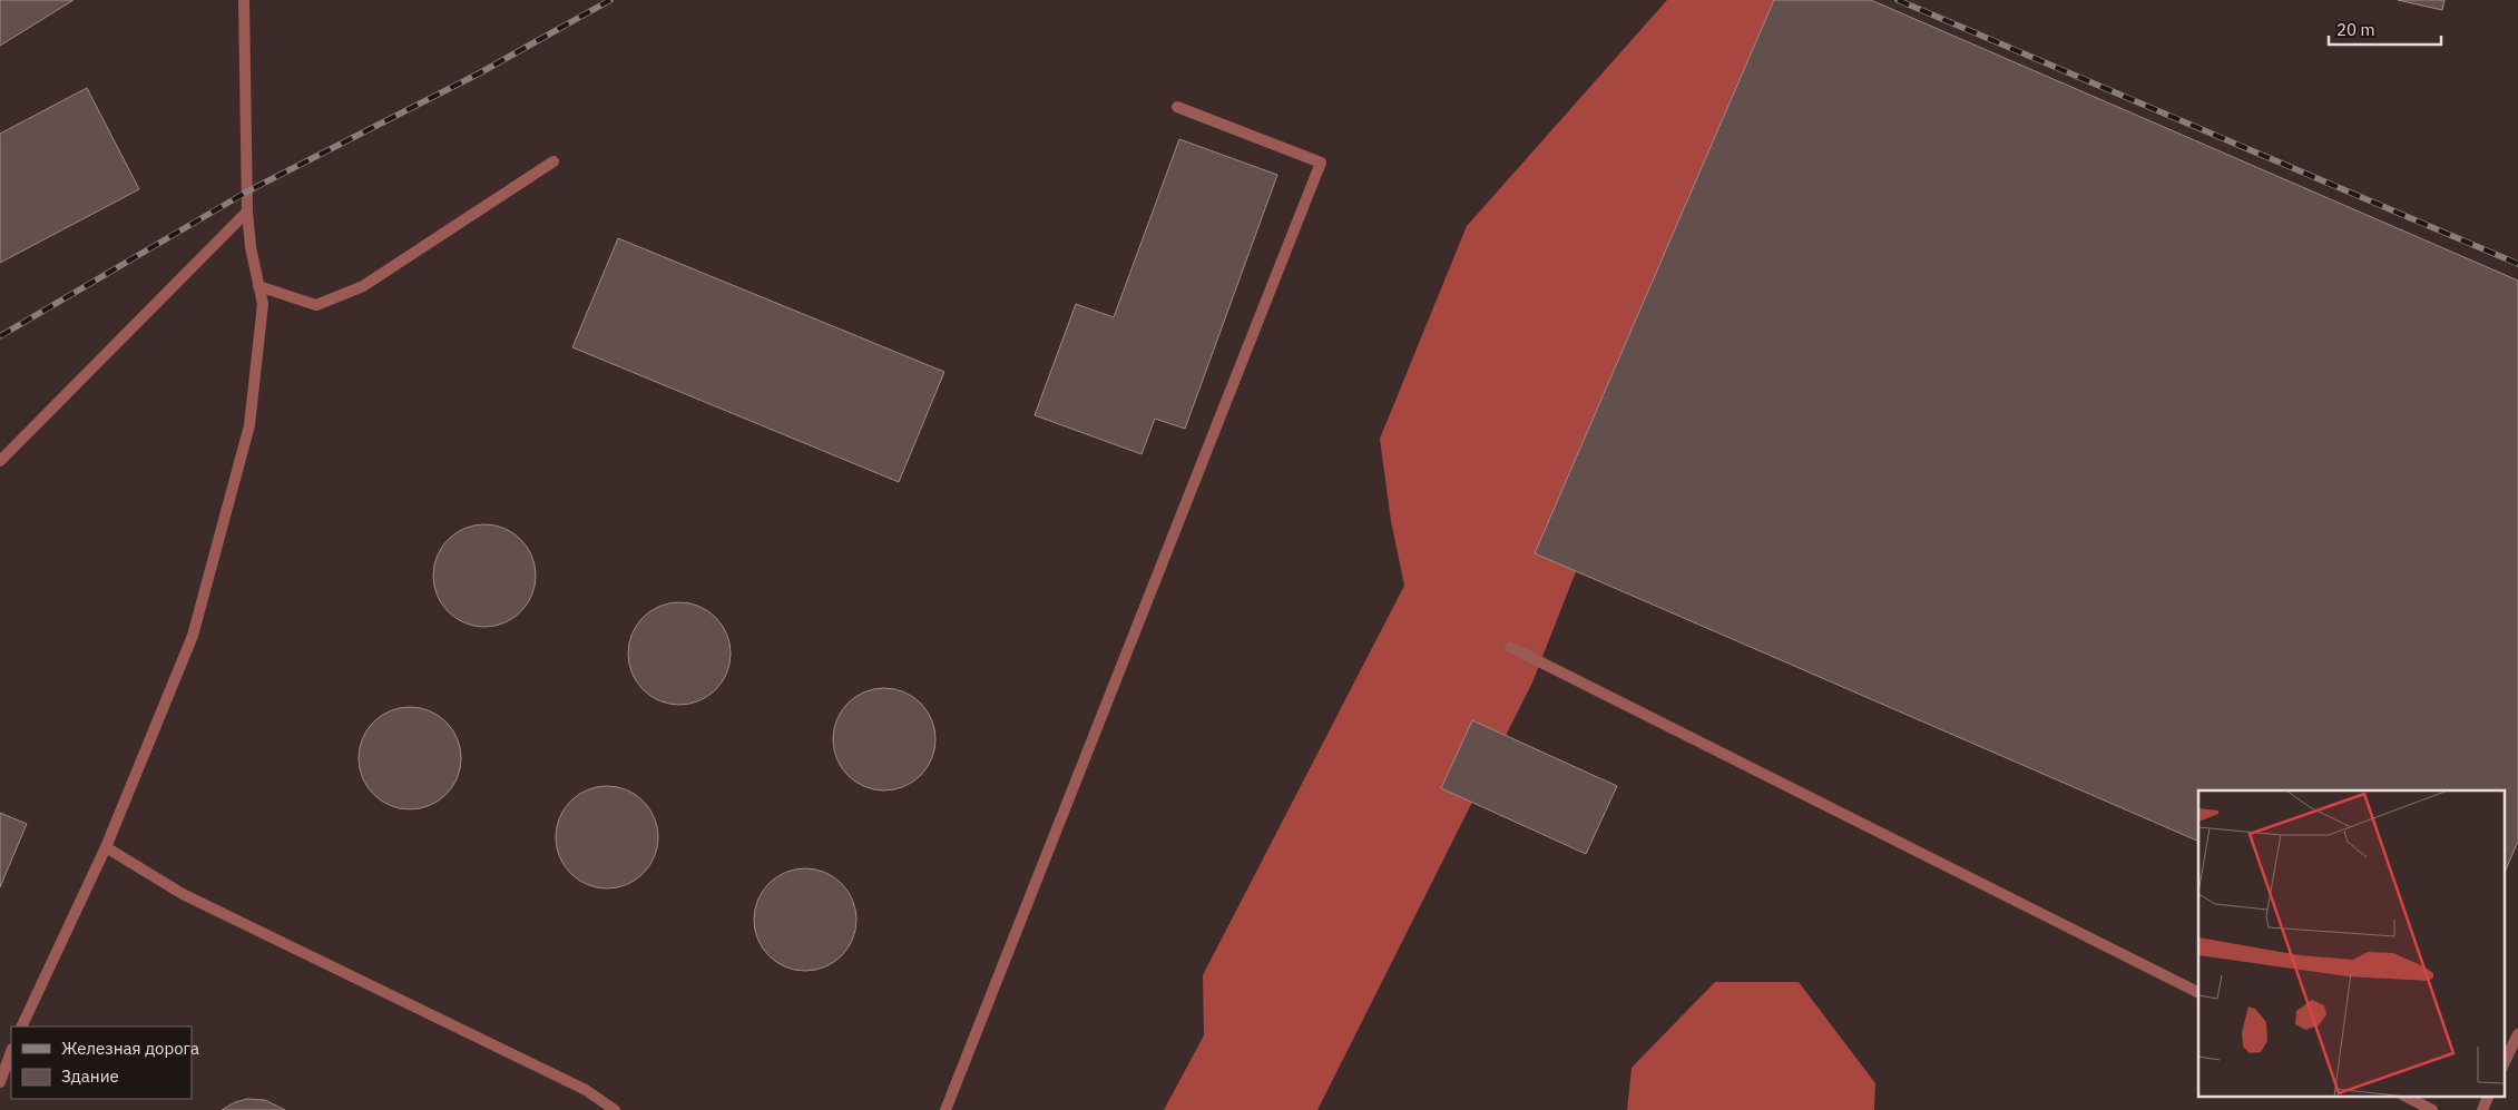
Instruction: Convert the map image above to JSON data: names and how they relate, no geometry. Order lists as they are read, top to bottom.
{
  "legend": ["Железная дорога", "Здание"],
  "scale_bar": "20 m"
}
